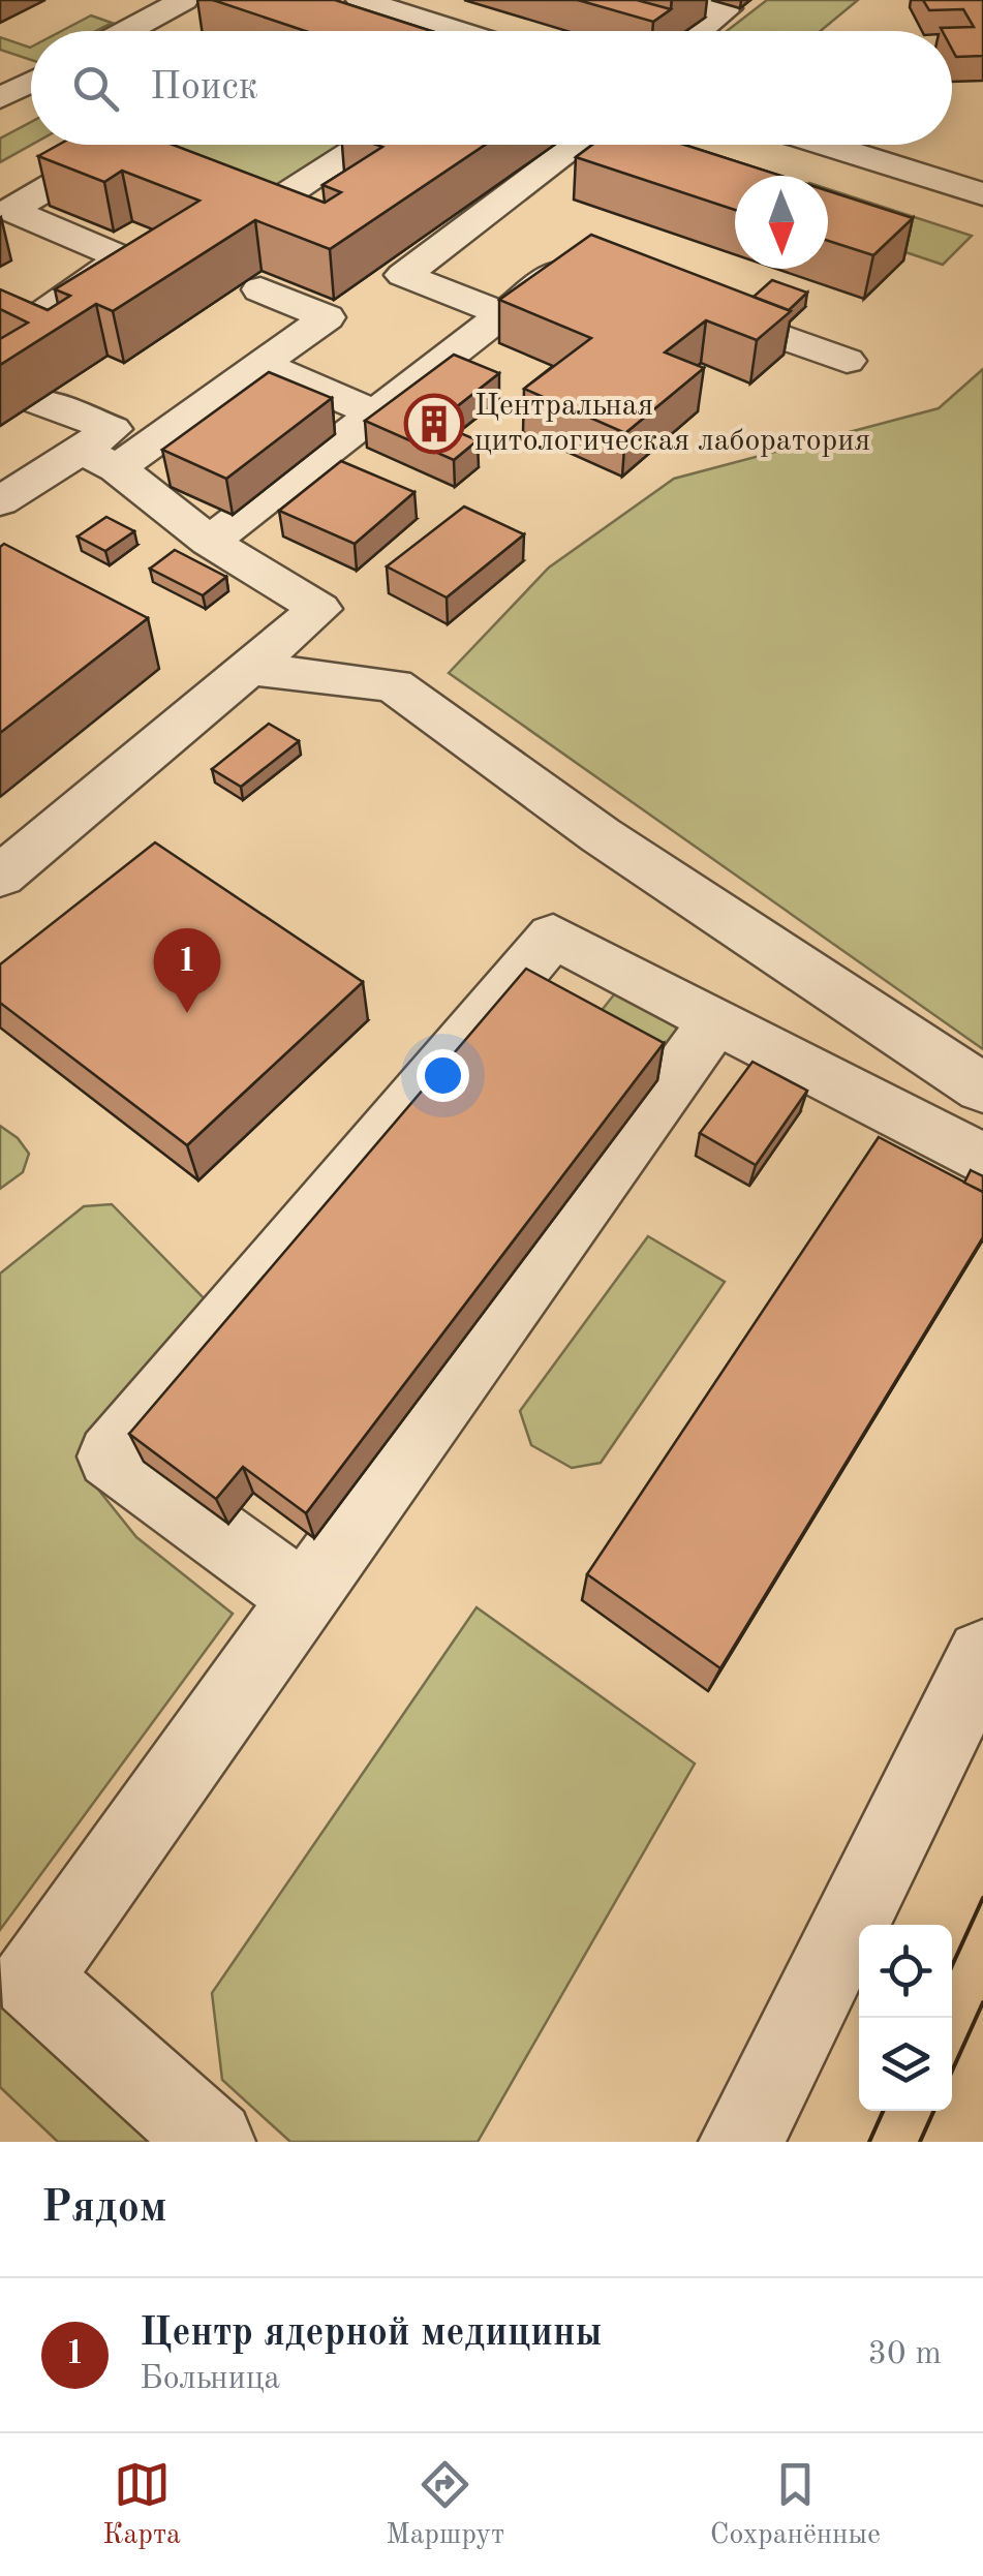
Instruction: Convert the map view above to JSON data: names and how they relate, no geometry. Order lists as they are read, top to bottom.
{
  "places": {
    "building": ["Центральная цитологическая лаборатория"]
  },
  "north": "bottom",
  "page": {
    "search": "Поиск",
    "pins": "1",
    "heading": "Рядом",
    "list": [
      {
        "mark": "1",
        "name": "Центр ядерной медицины",
        "note": "Больница",
        "value": "30 m"
      }
    ],
    "nav": ["Карта", "Маршрут", "Сохранённые"]
  }
}
